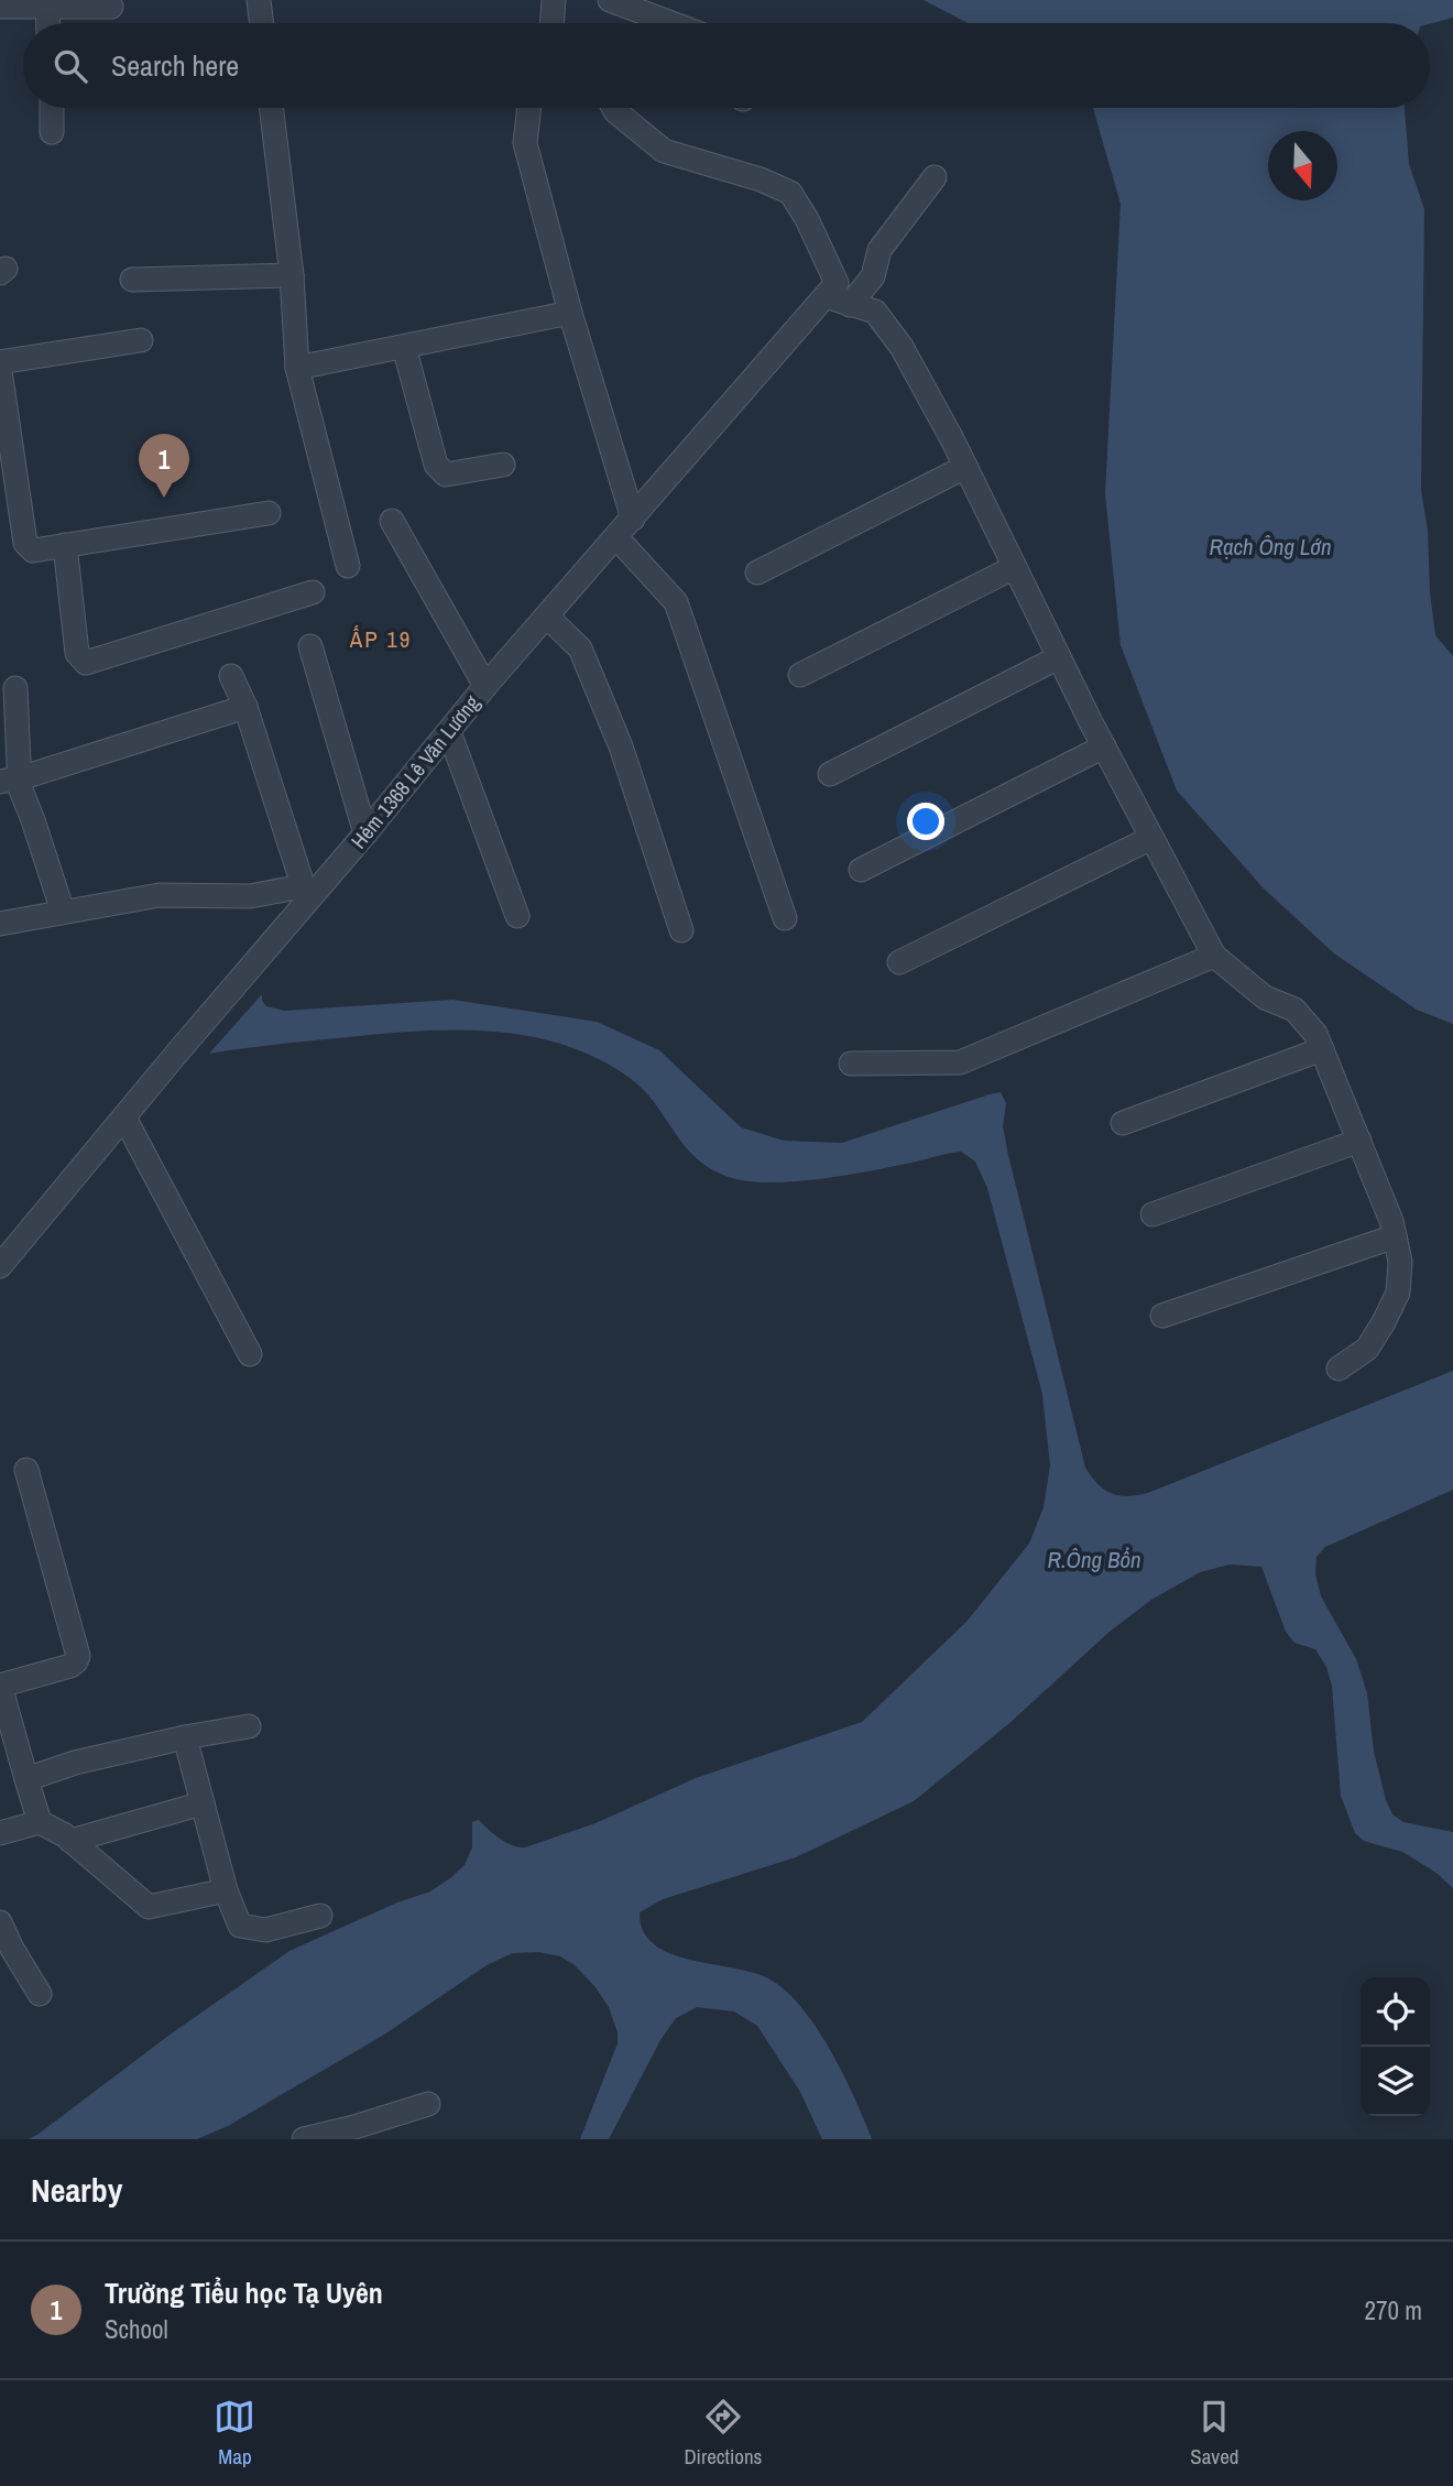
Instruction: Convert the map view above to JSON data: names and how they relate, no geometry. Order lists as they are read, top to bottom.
{
  "streets": {
    "street": ["Hẻm 1368 Lê Văn Lương"]
  },
  "districts": ["ẤP 19"],
  "water": ["Rạch Ông Lớn", "R.Ông Bổn"],
  "north": "bottom",
  "page": {
    "search": "Search here",
    "pins": "1",
    "heading": "Nearby",
    "list": [
      {
        "mark": "1",
        "name": "Trường Tiểu học Tạ Uyên",
        "note": "School",
        "value": "270 m"
      }
    ],
    "nav": ["Map", "Directions", "Saved"]
  }
}
